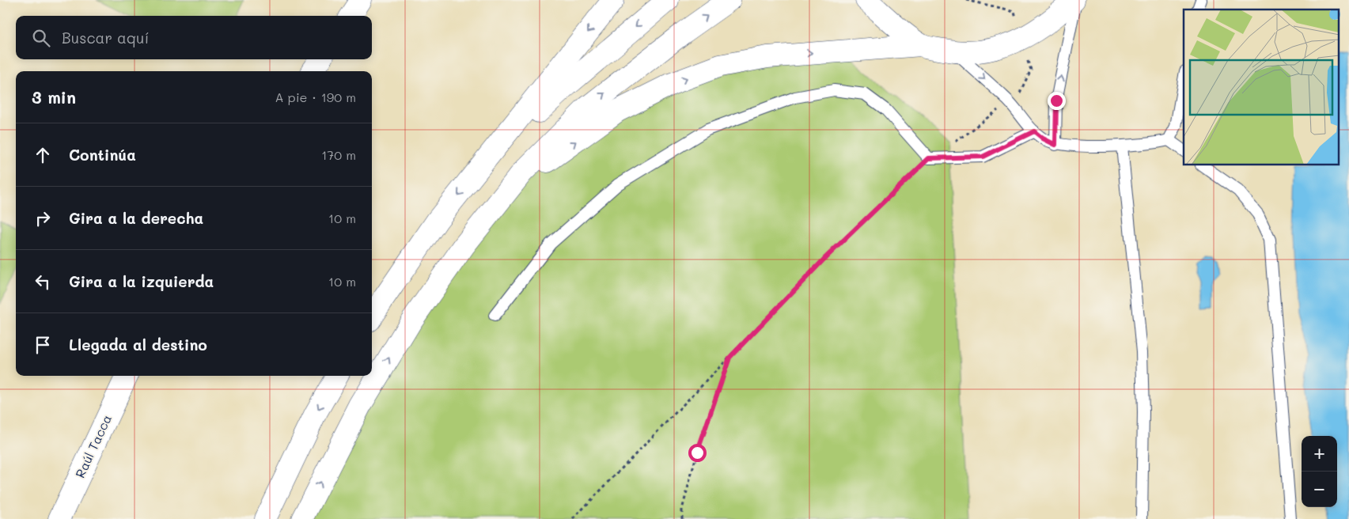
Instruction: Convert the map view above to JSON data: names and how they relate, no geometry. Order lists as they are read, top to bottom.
{
  "streets": {
    "main road": ["Raúl Tacca"]
  },
  "page": {
    "search": "Buscar aquí",
    "heading": ["3 min", "A pie · 190 m"],
    "list": [
      ["Continúa", "170 m"],
      ["Gira a la derecha", "10 m"],
      ["Gira a la izquierda", "10 m"],
      "Llegada al destino"
    ],
    "map_buttons": ["+", "−"]
  }
}
